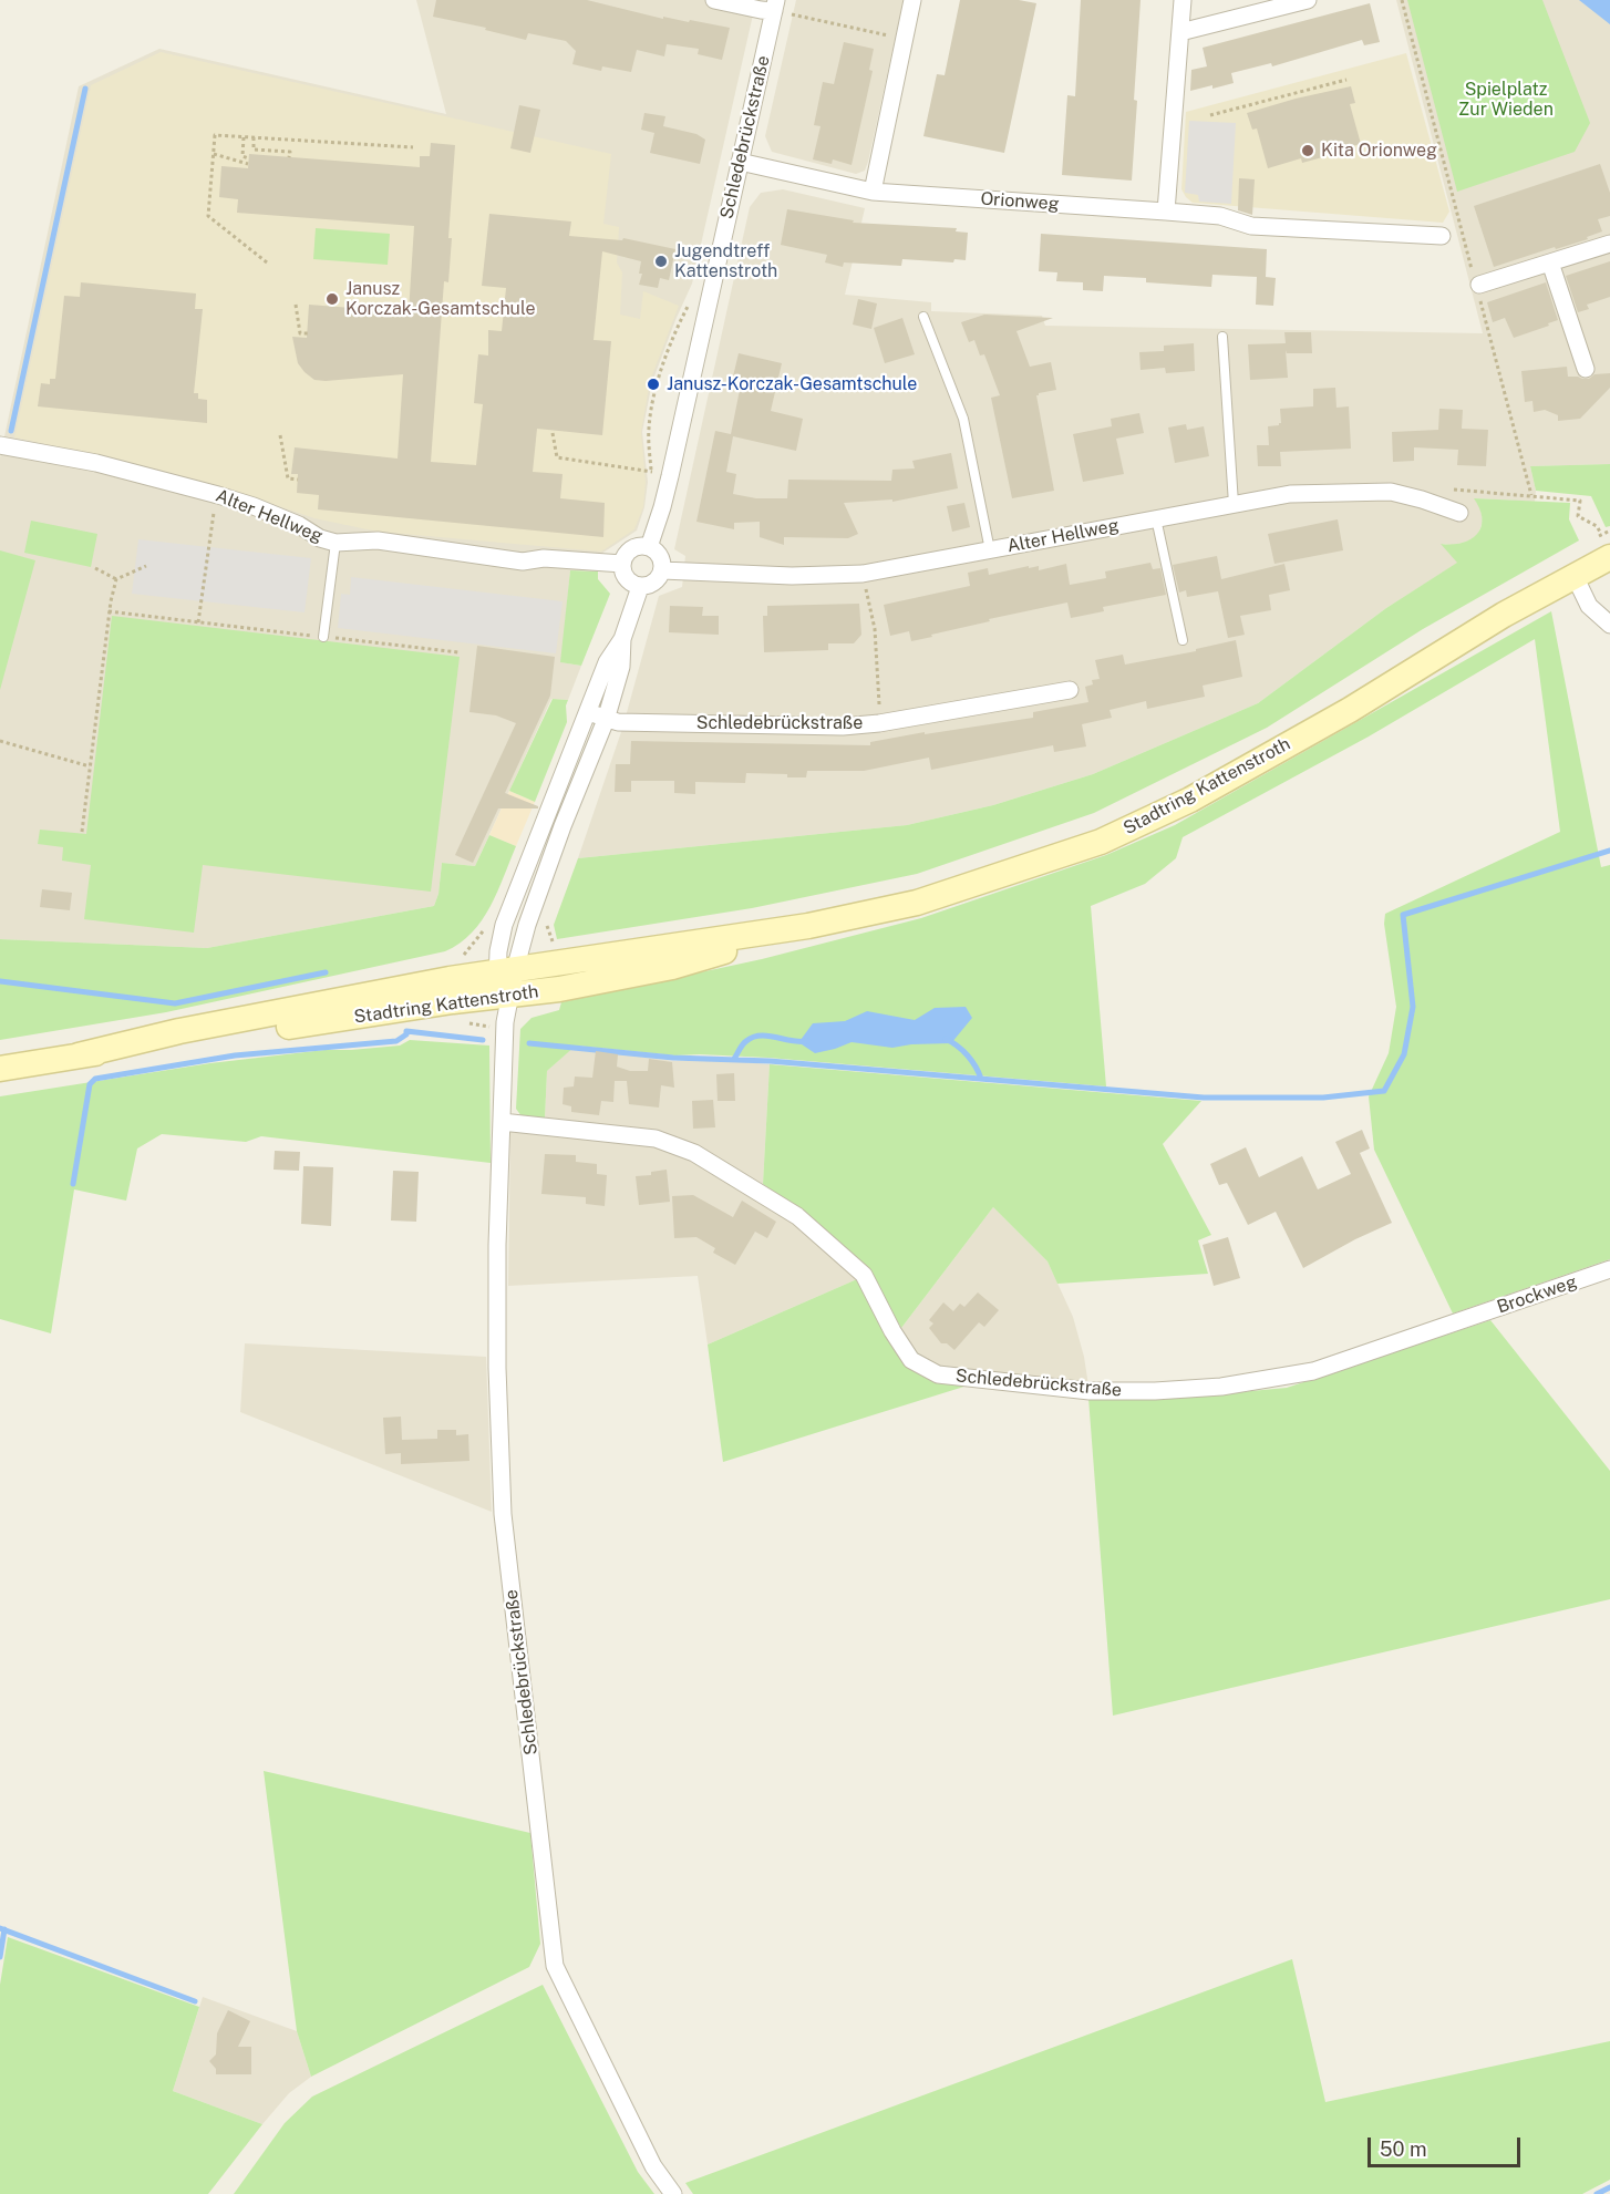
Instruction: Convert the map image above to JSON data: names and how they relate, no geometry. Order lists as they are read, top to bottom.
{
  "streets": {
    "main road": ["Stadtring Kattenstroth"],
    "street": [
      "Schledebrückstraße",
      "Orionweg",
      "Alter Hellweg",
      "Brockweg"
    ]
  },
  "crossings": [
    ["Schledebrückstraße", "Orionweg"],
    ["Schledebrückstraße", "Alter Hellweg"],
    ["Schledebrückstraße", "Stadtring Kattenstroth"],
    ["Schledebrückstraße", "Brockweg"]
  ],
  "parks": ["Spielplatz Zur Wieden"],
  "places": [
    "Kita Orionweg",
    "Jugendtreff Kattenstroth",
    "Janusz Korczak-Gesamtschule",
    "Janusz-Korczak-Gesamtschule"
  ],
  "scale_bar": "50 m"
}
